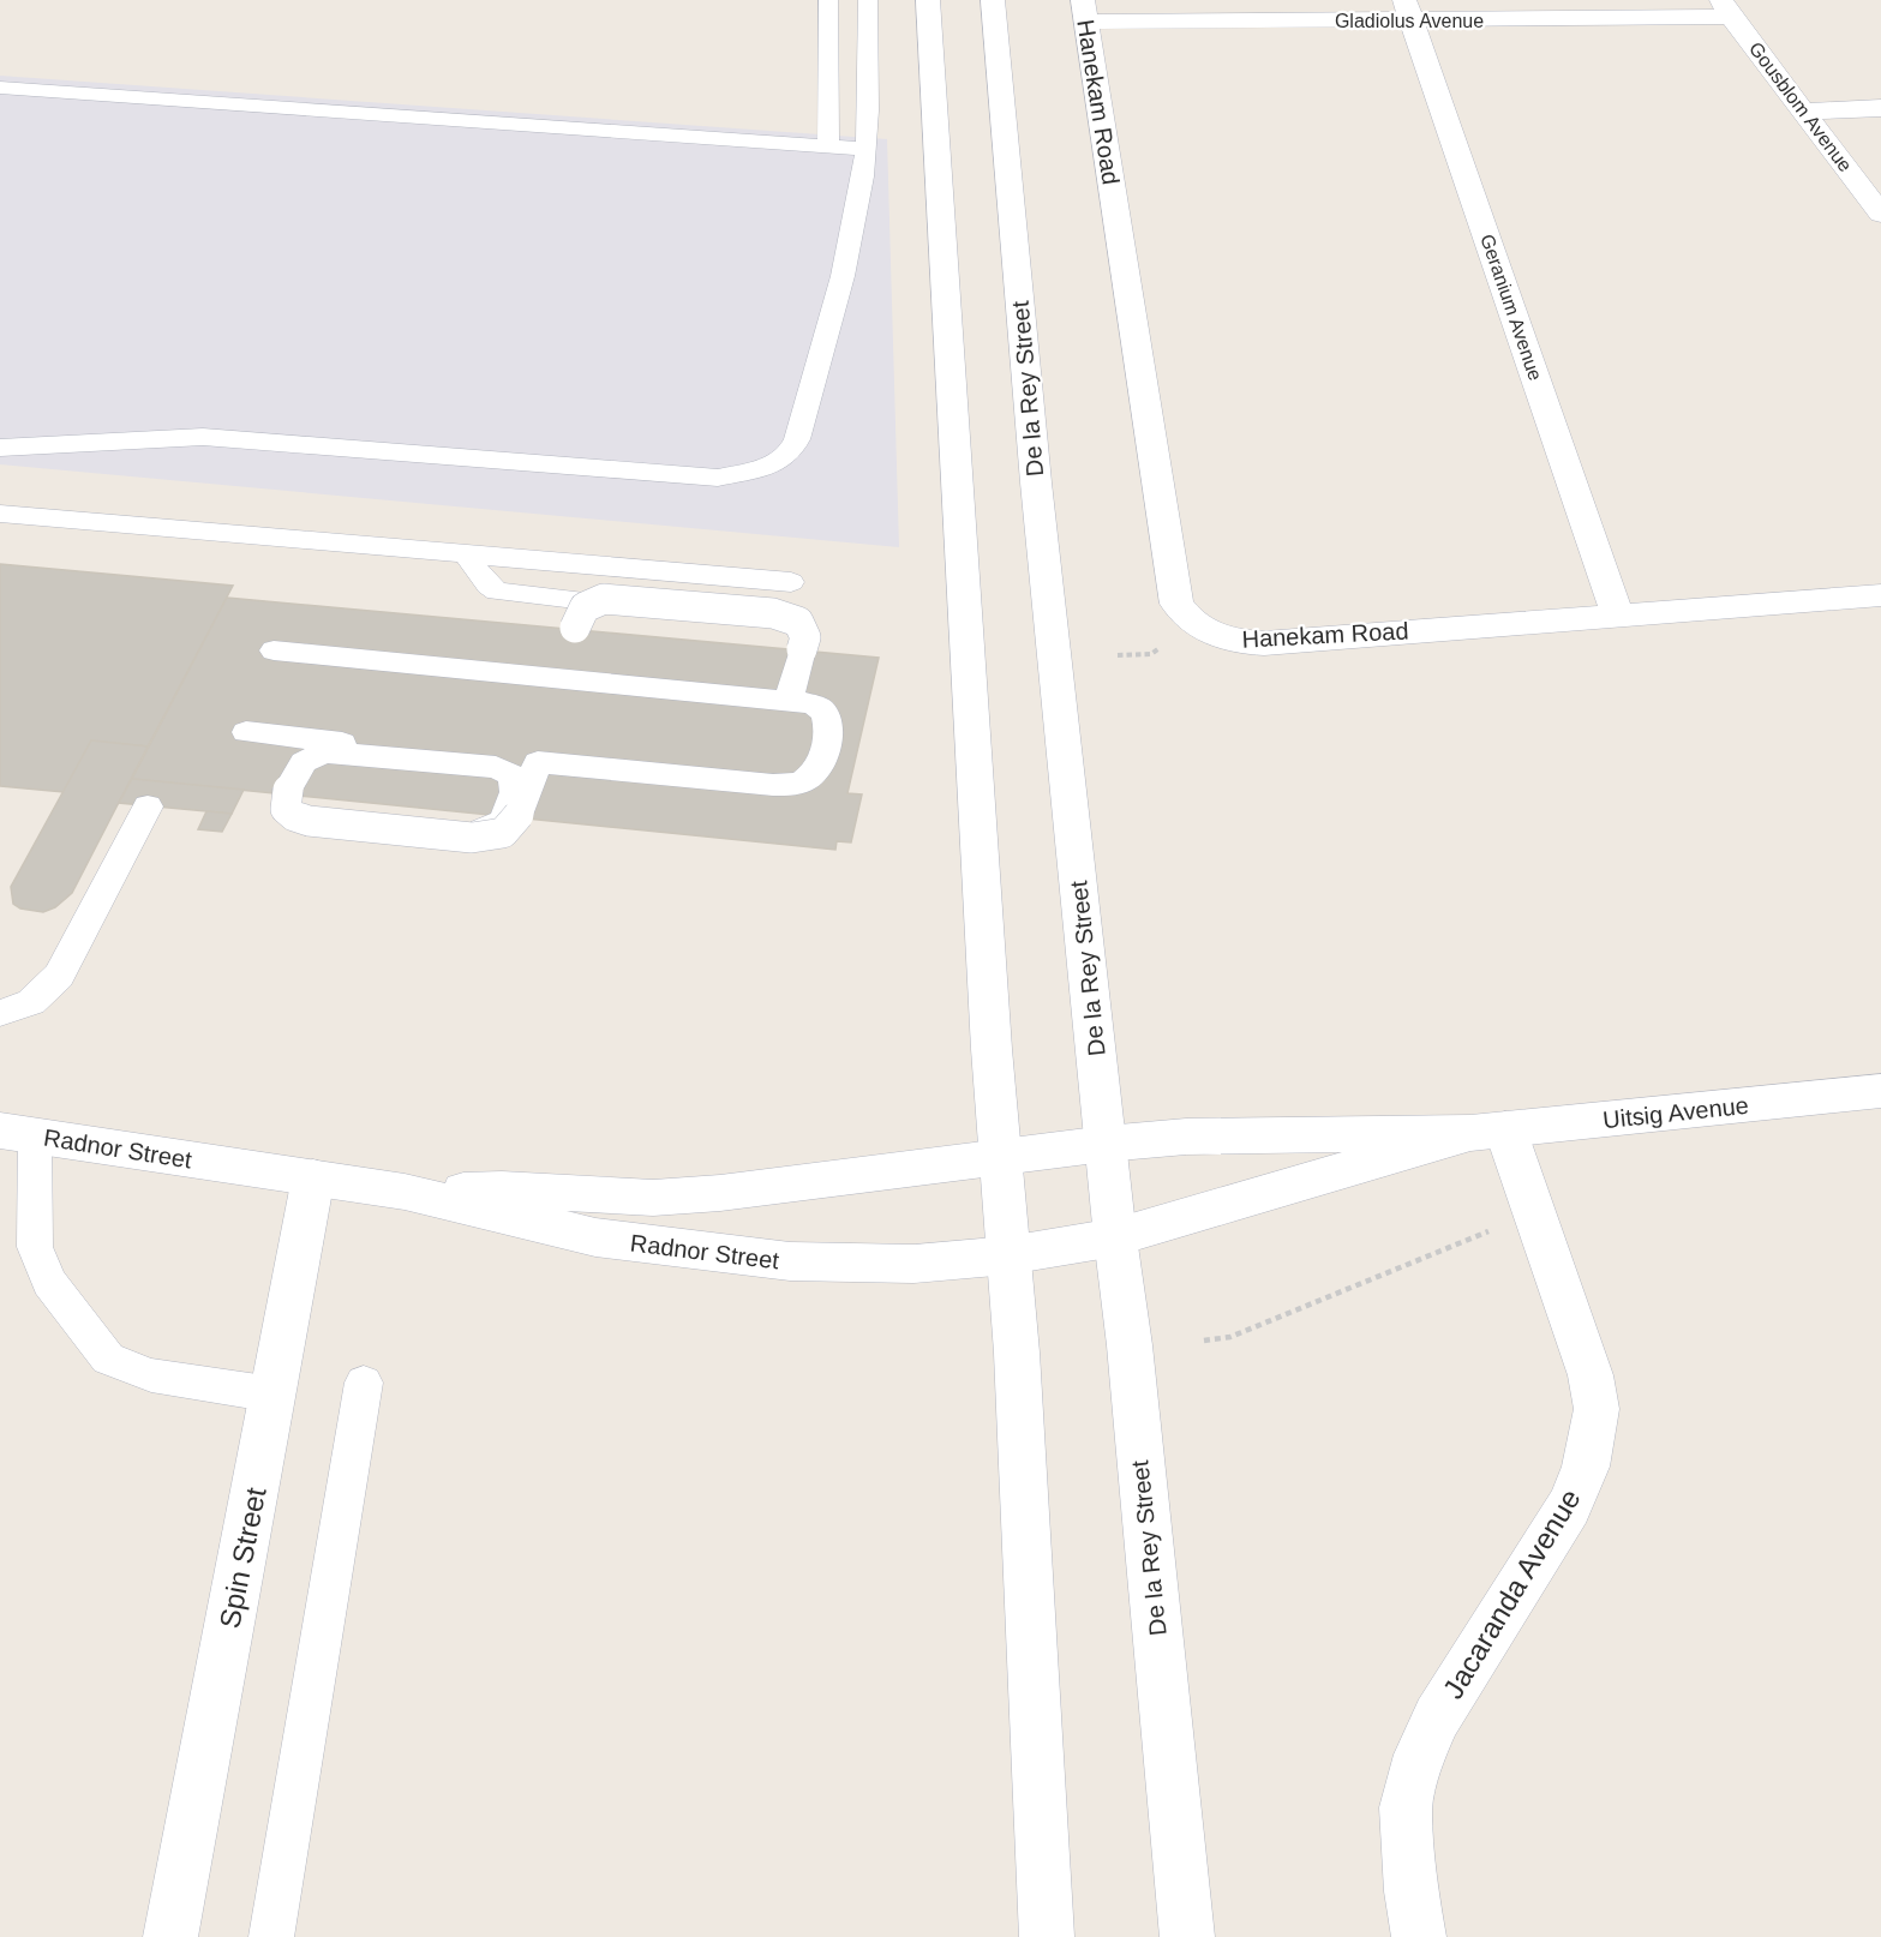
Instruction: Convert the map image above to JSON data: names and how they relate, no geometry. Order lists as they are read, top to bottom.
{
  "streets": {
    "street": [
      "Gladiolus Avenue",
      "Hanekam Road",
      "Gousblom Avenue",
      "Geranium Avenue",
      "De la Rey Street",
      "Uitsig Avenue",
      "Radnor Street",
      "Spin Street",
      "Jacaranda Avenue"
    ]
  },
  "crossings": [
    ["Gladiolus Avenue", "Hanekam Road"],
    ["Gladiolus Avenue", "Gousblom Avenue"],
    ["Gladiolus Avenue", "Geranium Avenue"],
    ["Hanekam Road", "Geranium Avenue"],
    ["De la Rey Street", "Uitsig Avenue"],
    ["De la Rey Street", "Radnor Street"],
    ["Uitsig Avenue", "Radnor Street"],
    ["Uitsig Avenue", "Jacaranda Avenue"],
    ["Radnor Street", "Spin Street"]
  ]
}
